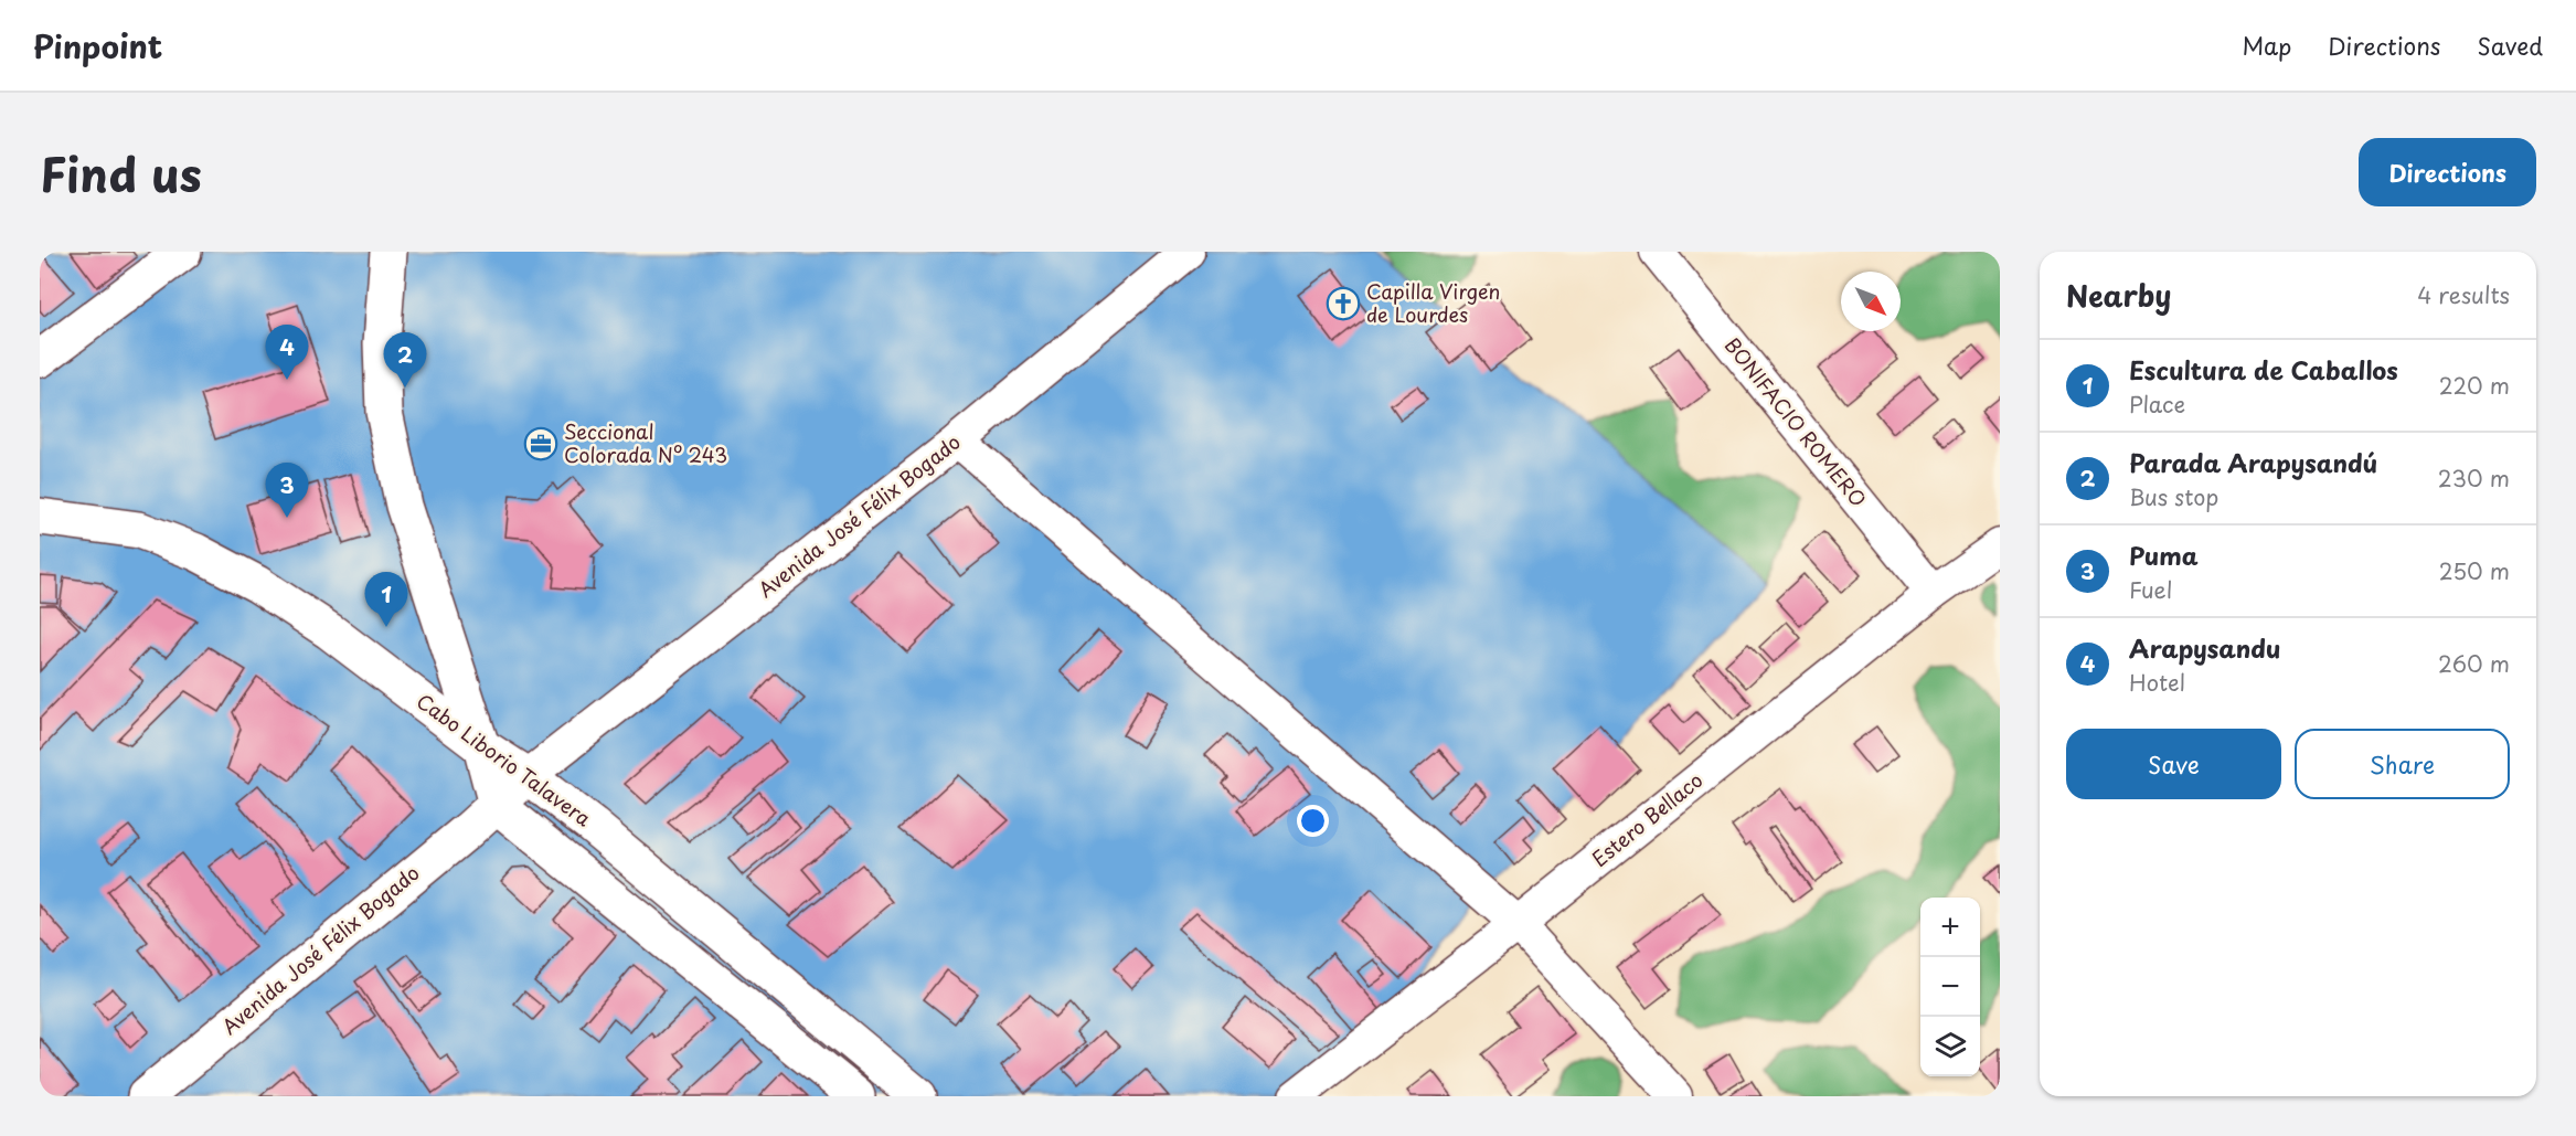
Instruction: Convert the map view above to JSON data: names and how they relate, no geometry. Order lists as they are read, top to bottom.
{
  "streets": {
    "highway": ["Avenida José Félix Bogado", "Cabo Liborio Talavera"],
    "street": ["BONIFACIO ROMERO", "Estero Bellaco"]
  },
  "crossings": [
    ["BONIFACIO ROMERO", "Estero Bellaco"],
    ["Avenida José Félix Bogado", "Cabo Liborio Talavera"]
  ],
  "places": {
    "church": ["Capilla Virgen de Lourdes"],
    "office": ["Seccional Colorada Nº 243"]
  },
  "north": "bottom right",
  "page": {
    "header": "Pinpoint",
    "nav": ["Map", "Directions", "Saved"],
    "title": "Find us",
    "buttons": [
      "Directions",
      ["Save", "Share"]
    ],
    "heading": ["Nearby", "4 results"],
    "pins": [
      "4",
      "2",
      "3",
      "1"
    ],
    "list": [
      {
        "mark": "1",
        "name": "Escultura de Caballos",
        "note": "Place",
        "value": "220 m"
      },
      {
        "mark": "2",
        "name": "Parada Arapysandú",
        "note": "Bus stop",
        "value": "230 m"
      },
      {
        "mark": "3",
        "name": "Puma",
        "note": "Fuel",
        "value": "250 m"
      },
      {
        "mark": "4",
        "name": "Arapysandu",
        "note": "Hotel",
        "value": "260 m"
      }
    ],
    "map_buttons": ["+", "−"]
  }
}
